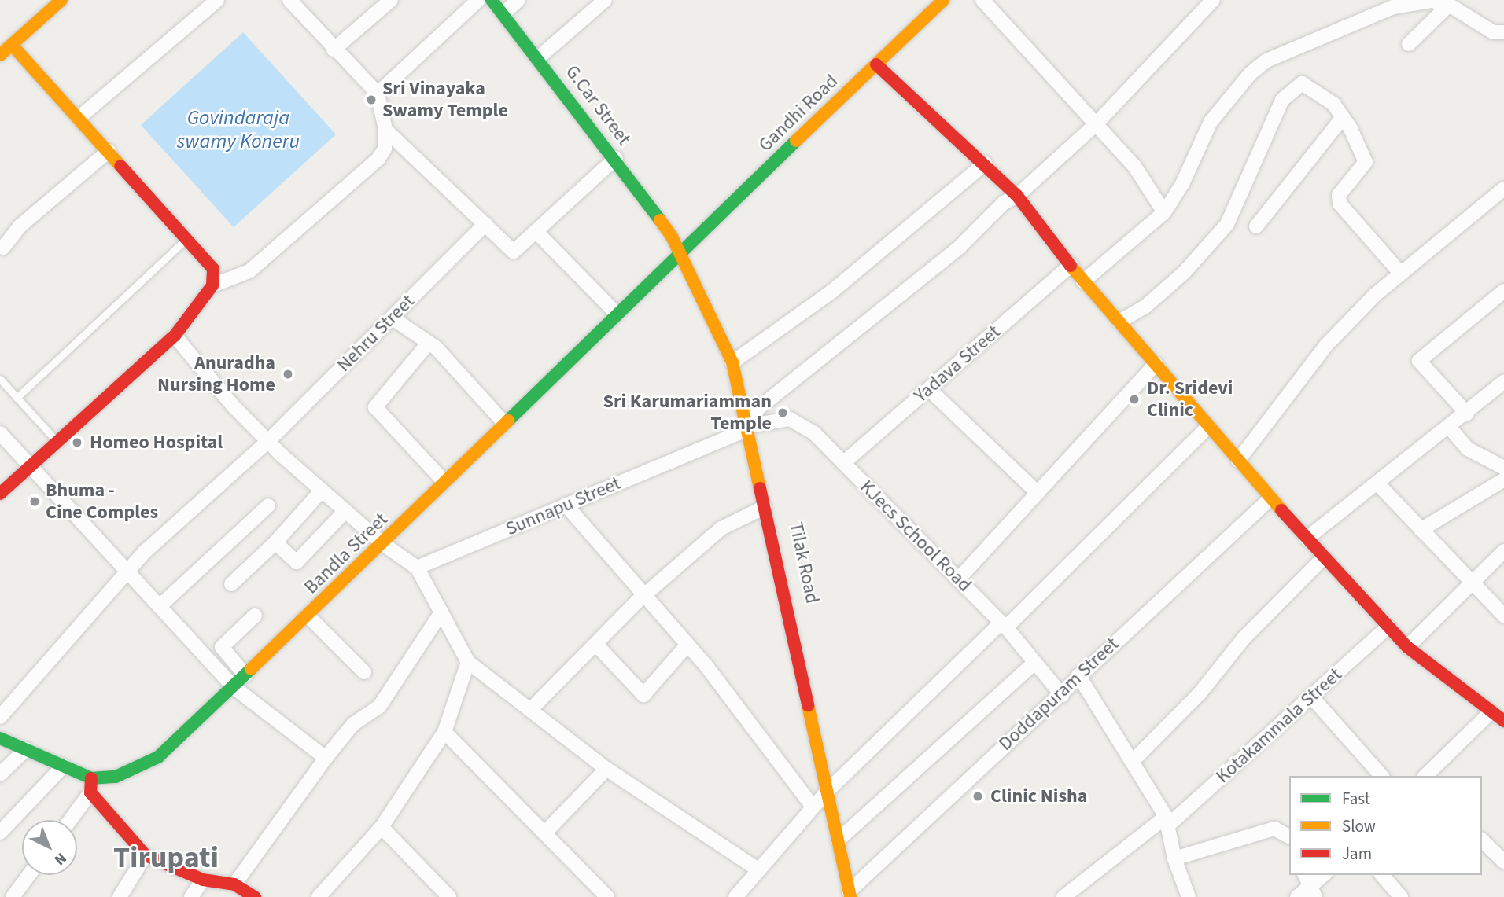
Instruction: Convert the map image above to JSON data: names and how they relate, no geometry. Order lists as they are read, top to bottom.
{
  "streets": {
    "main road": [
      "G.Car Street",
      "Gandhi Road",
      "Bandla Street",
      "Tilak Road"
    ],
    "street": [
      "Nehru Street",
      "Yadava Street",
      "Sunnapu Street",
      "KJecs School Road",
      "Doddapuram Street",
      "Kotakammala Street"
    ]
  },
  "crossings": [
    ["G.Car Street", "Gandhi Road"],
    ["G.Car Street", "Bandla Street"],
    ["G.Car Street", "Tilak Road"],
    ["Gandhi Road", "Bandla Street"],
    ["Gandhi Road", "Tilak Road"],
    ["Yadava Street", "KJecs School Road"],
    ["Sunnapu Street", "KJecs School Road"],
    ["Sunnapu Street", "Tilak Road"],
    ["KJecs School Road", "Tilak Road"],
    ["KJecs School Road", "Doddapuram Street"],
    ["Bandla Street", "Tilak Road"],
    ["Tilak Road", "Doddapuram Street"]
  ],
  "districts": ["Tirupati"],
  "water": ["Govindaraja swamy Koneru"],
  "places": [
    "Sri Vinayaka Swamy Temple",
    "Anuradha Nursing Home",
    "Dr. Sridevi Clinic",
    "Sri Karumariamman Temple",
    "Homeo Hospital",
    "Bhuma - Cine Comples",
    "Clinic Nisha"
  ],
  "legend": ["Fast", "Slow", "Jam"],
  "north": "bottom right"
}
